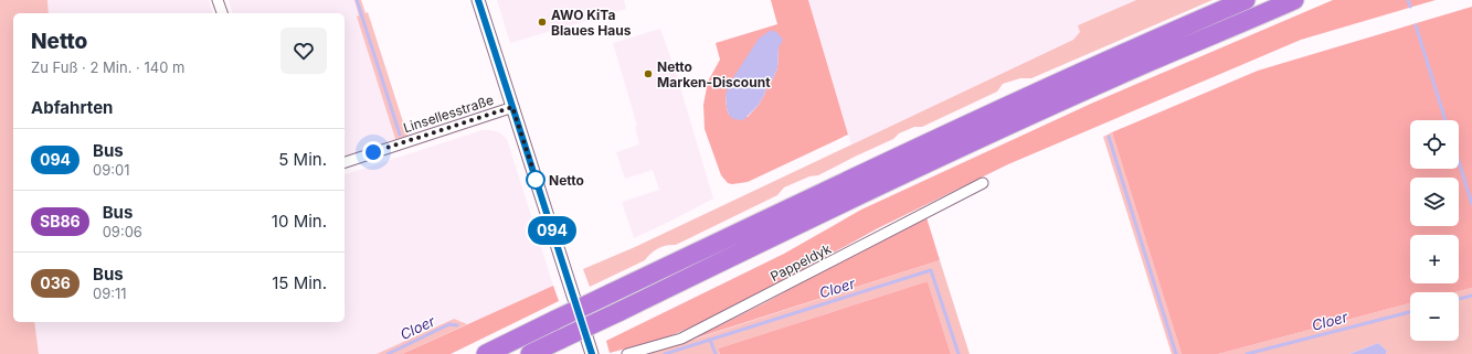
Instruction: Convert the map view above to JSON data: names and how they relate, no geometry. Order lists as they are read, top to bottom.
{
  "streets": {
    "street": ["Linsellesstraße", "Pappeldyk"]
  },
  "water": ["Cloer"],
  "places": ["AWO KiTa Blaues Haus", "Netto Marken-Discount", "Netto"],
  "lines": ["bus line 094"],
  "page": {
    "on_map": "094",
    "heading": [
      ["Netto", "Zu Fuß · 2 Min. · 140 m"],
      "Abfahrten"
    ],
    "map_buttons": ["+", "−"],
    "list": [
      {
        "mark": "094",
        "name": "Bus",
        "note": "09:01",
        "value": "5 Min."
      },
      {
        "mark": "SB86",
        "name": "Bus",
        "note": "09:06",
        "value": "10 Min."
      },
      {
        "mark": "036",
        "name": "Bus",
        "note": "09:11",
        "value": "15 Min."
      }
    ]
  }
}
